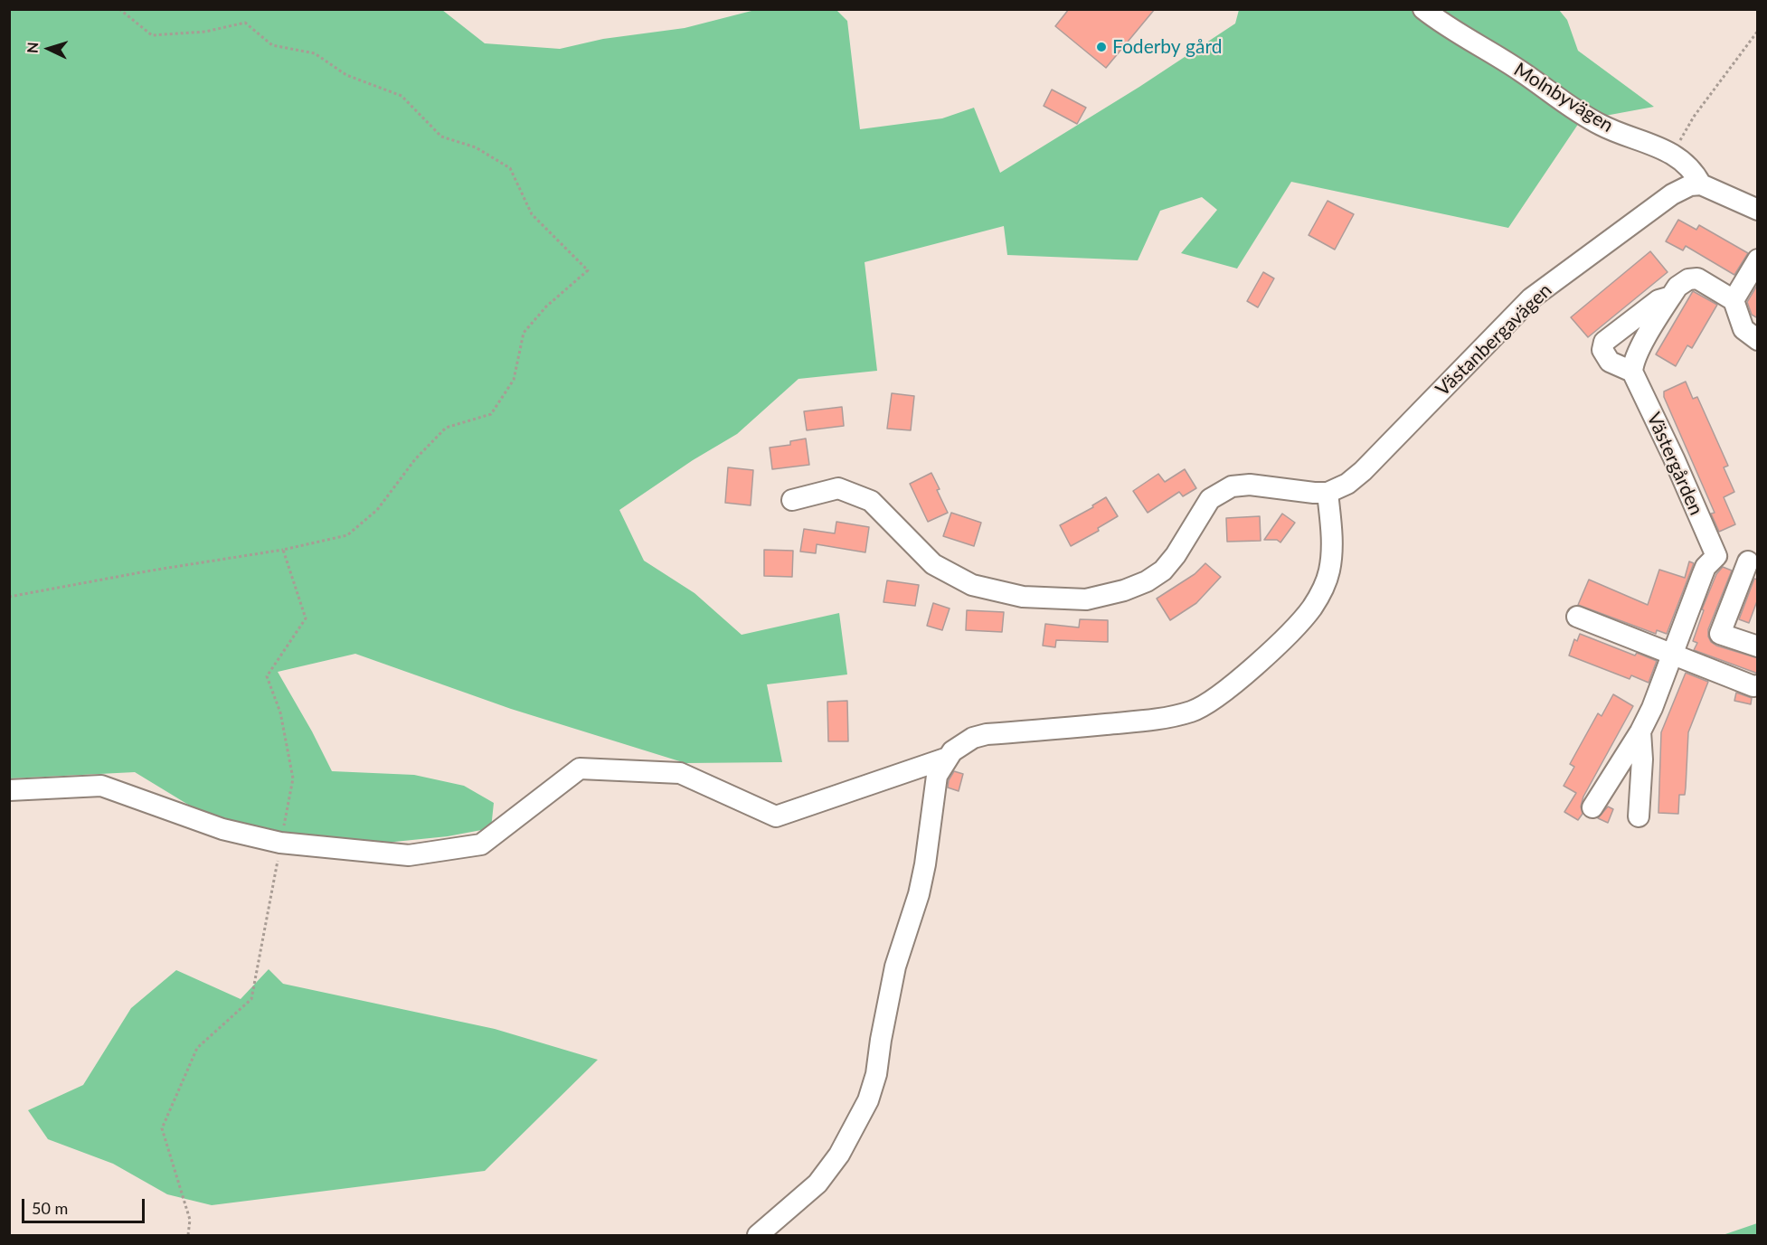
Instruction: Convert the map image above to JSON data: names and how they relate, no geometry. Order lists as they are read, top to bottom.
{
  "streets": {
    "street": ["Molnbyvägen", "Västanbergavägen", "Västergården"]
  },
  "crossings": [
    ["Molnbyvägen", "Västanbergavägen"]
  ],
  "places": ["Foderby gård"],
  "scale_bar": "50 m",
  "north": "left"
}
